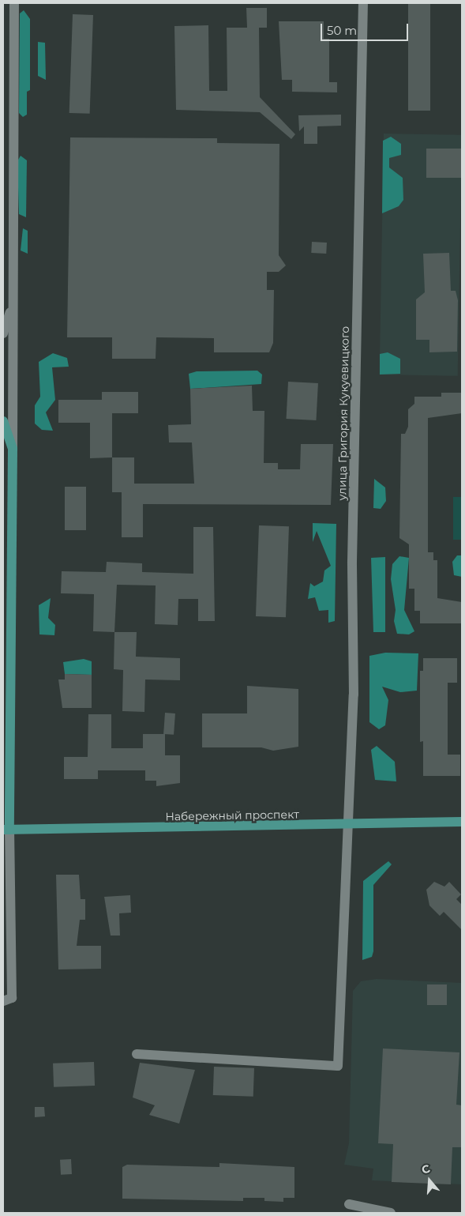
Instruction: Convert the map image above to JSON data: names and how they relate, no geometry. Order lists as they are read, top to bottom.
{
  "streets": {
    "main road": ["Набережный проспект"],
    "street": ["улица Григория Кукуевицкого"]
  },
  "crossings": [
    ["улица Григория Кукуевицкого", "Набережный проспект"]
  ],
  "scale_bar": "50 m",
  "north": "top"
}
